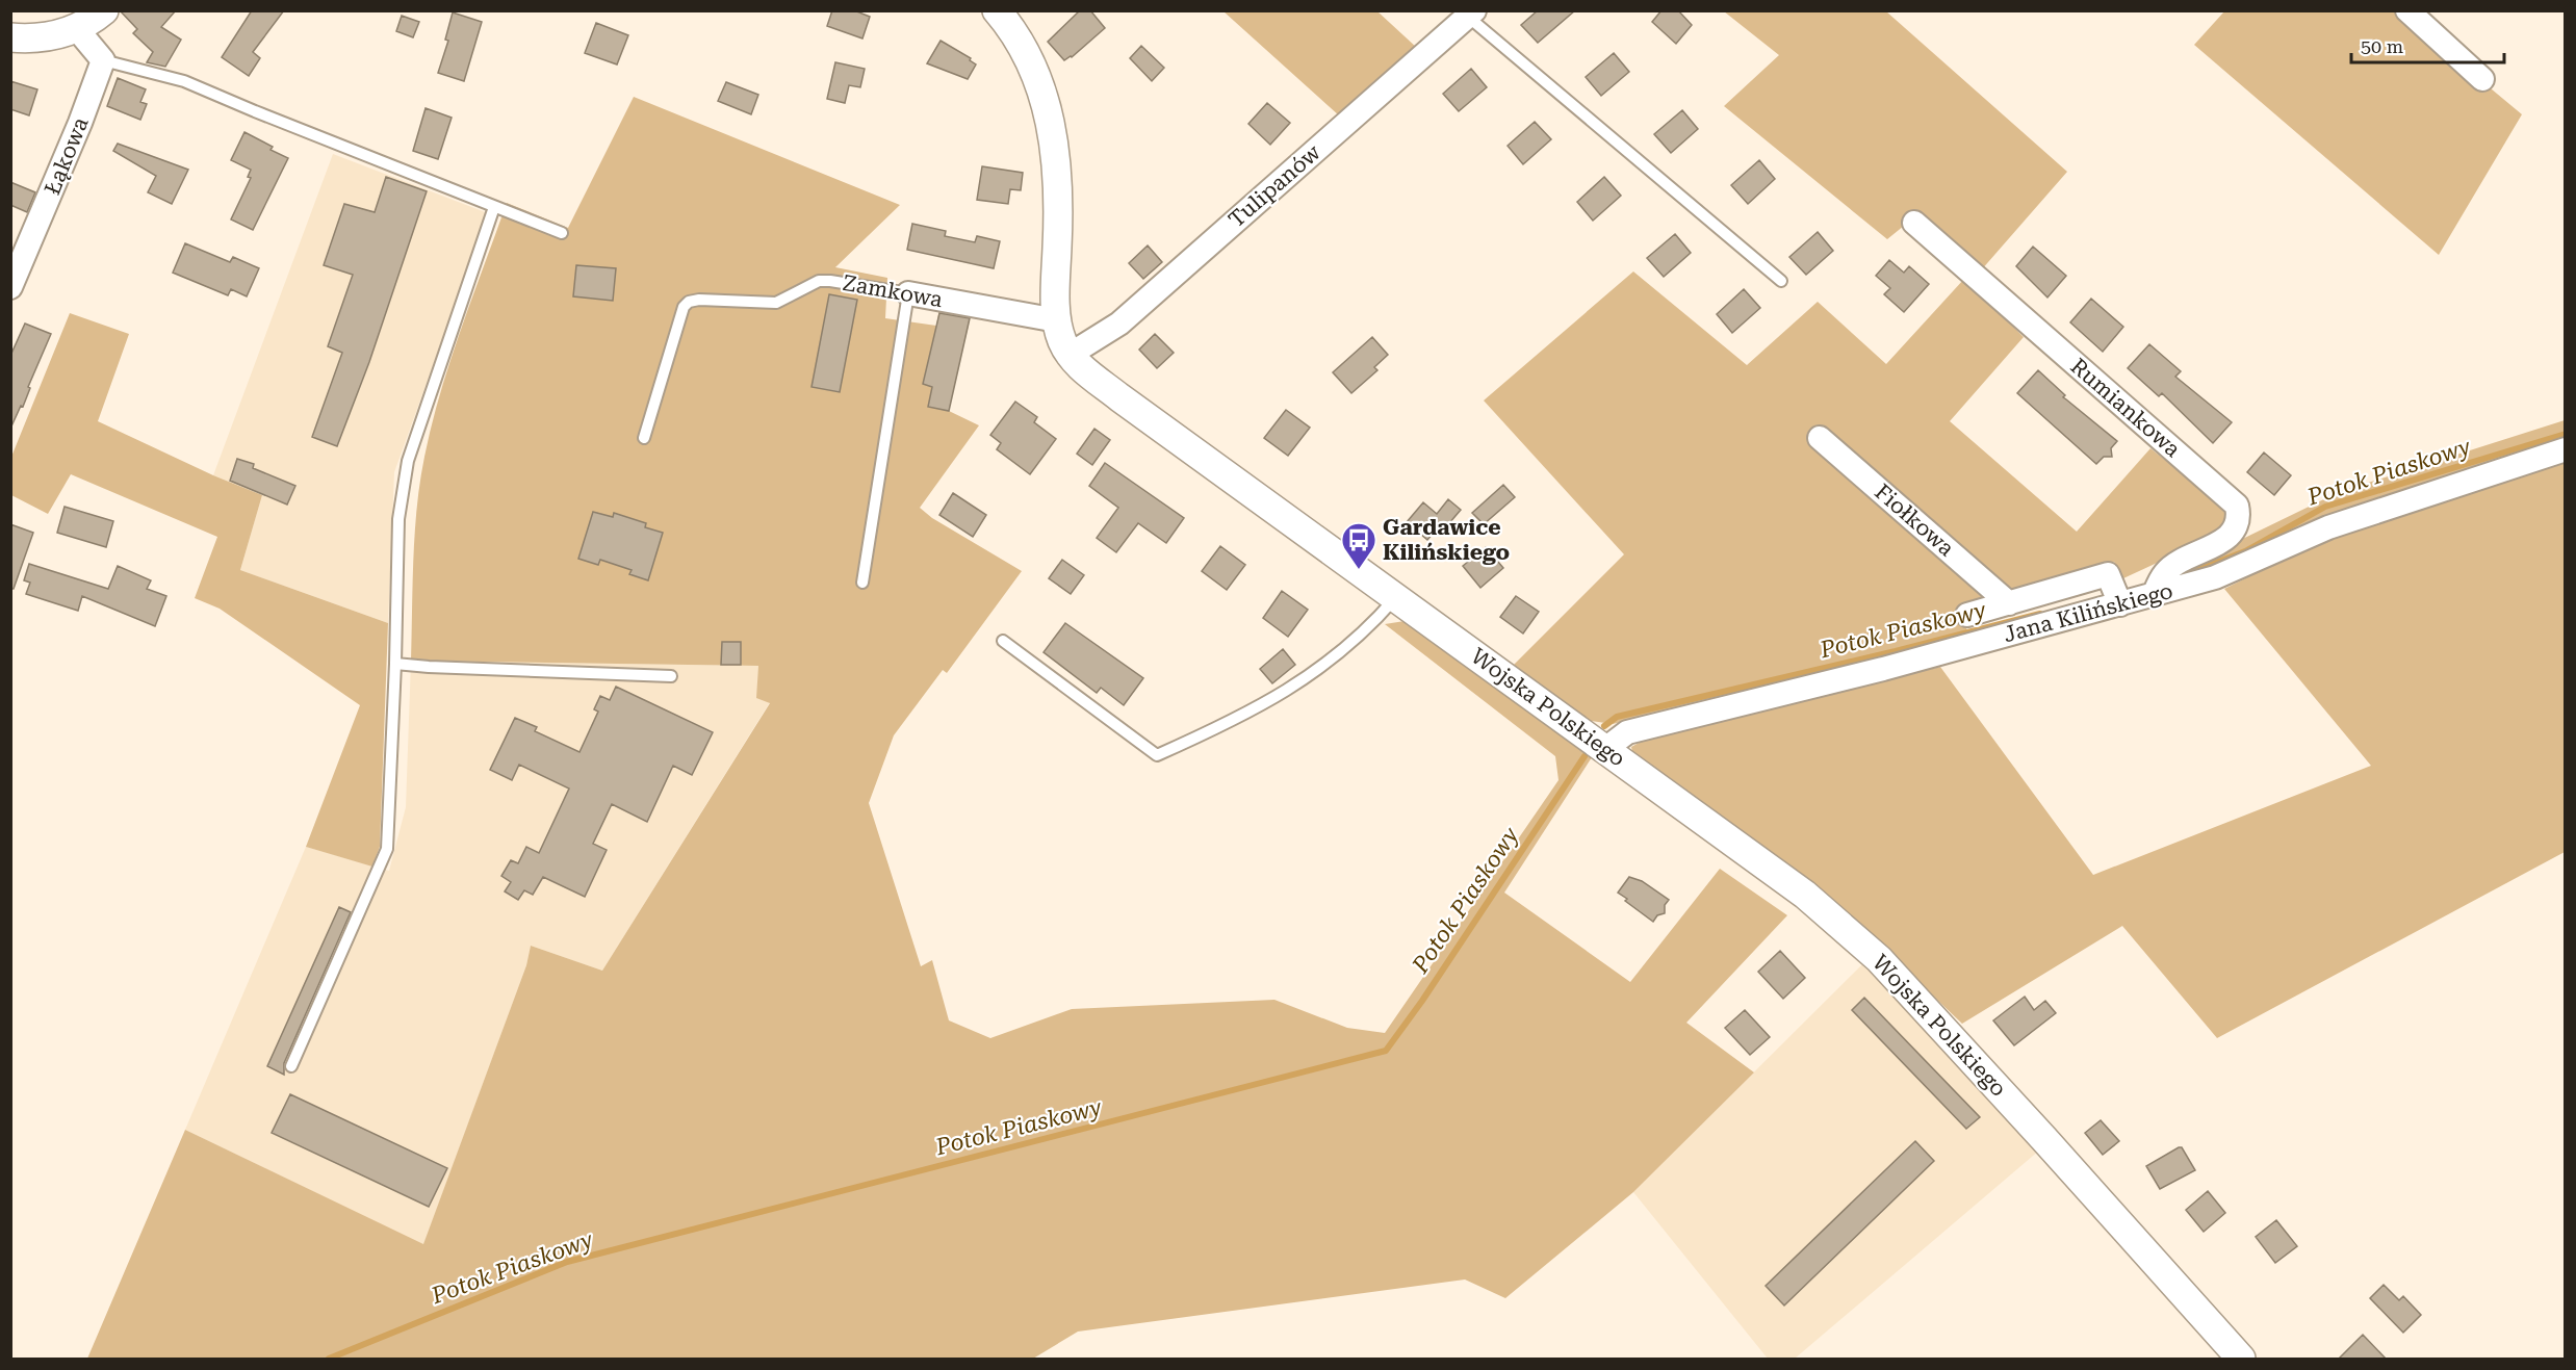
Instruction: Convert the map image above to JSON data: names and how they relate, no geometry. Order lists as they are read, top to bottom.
{
  "streets": {
    "street": [
      "Łąkowa",
      "Tulipanów",
      "Zamkowa",
      "Rumiankowa",
      "Fiołkowa",
      "Jana Kilińskiego",
      "Wojska Polskiego"
    ]
  },
  "crossings": [
    ["Tulipanów", "Wojska Polskiego"],
    ["Zamkowa", "Wojska Polskiego"],
    ["Rumiankowa", "Jana Kilińskiego"],
    ["Jana Kilińskiego", "Wojska Polskiego"]
  ],
  "water": ["Potok Piaskowy"],
  "places": {
    "bus stop": ["Gardawice Kilińskiego"]
  },
  "scale_bar": "50 m"
}
